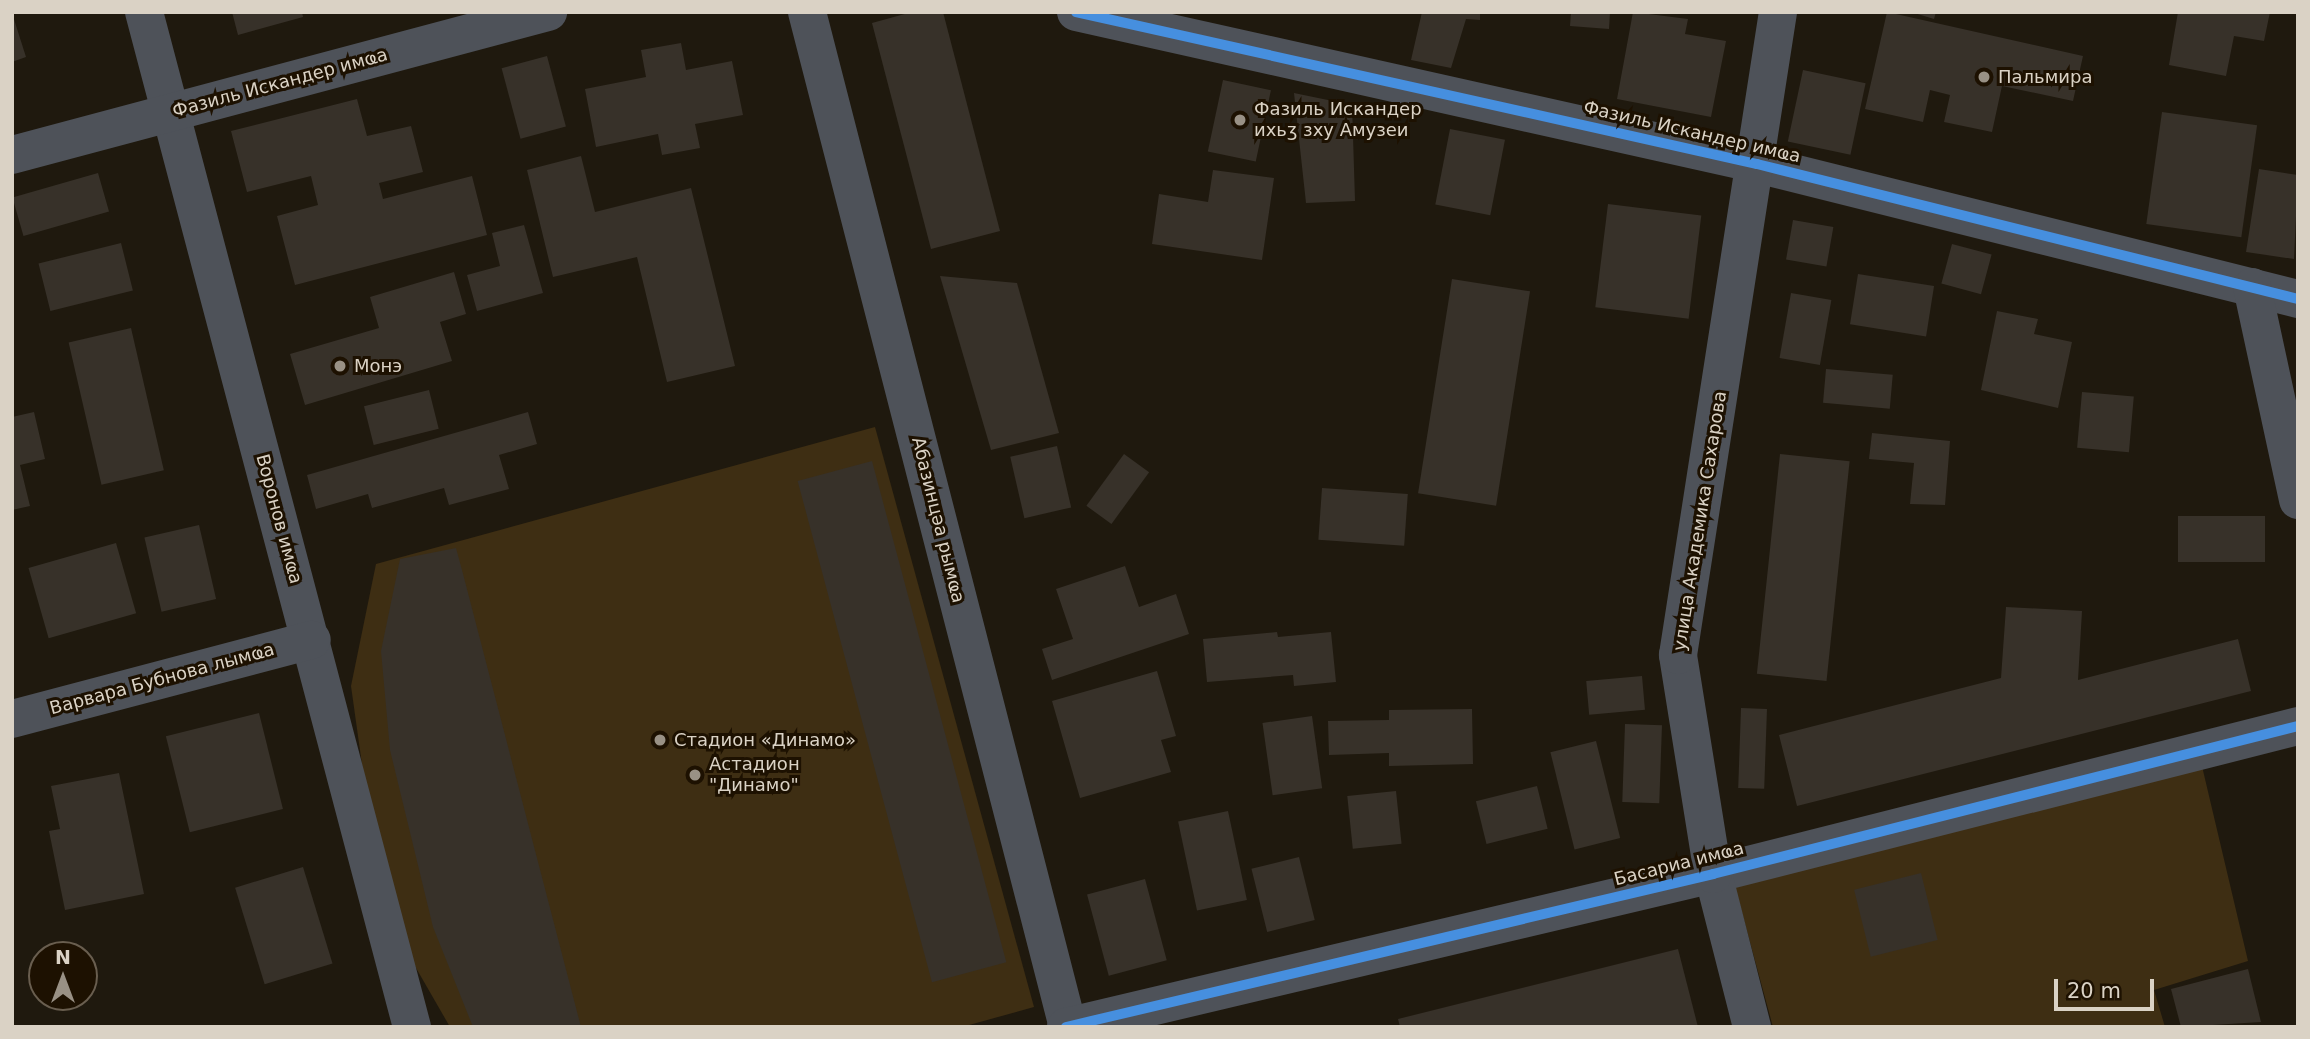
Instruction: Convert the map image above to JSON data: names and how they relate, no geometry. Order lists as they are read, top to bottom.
{
  "streets": {
    "street": [
      "Фазиль Искандер имҩа",
      "Воронов имҩа",
      "Абазинцәа рымҩа",
      "улица Академика Сахарова",
      "Варвара Бубнова лымҩа",
      "Басариа имҩа"
    ]
  },
  "crossings": [
    ["Фазиль Искандер имҩа", "Воронов имҩа"],
    ["Фазиль Искандер имҩа", "улица Академика Сахарова"],
    ["Воронов имҩа", "Варвара Бубнова лымҩа"],
    ["Абазинцәа рымҩа", "Басариа имҩа"],
    ["улица Академика Сахарова", "Басариа имҩа"]
  ],
  "places": [
    "Пальмира",
    "Фазиль Искандер ихьӡ зху Амузеи",
    "Монэ",
    "Cтадион «Динамо»",
    "Астадион \"Динамо\""
  ],
  "scale_bar": "20 m",
  "north": "top"
}
